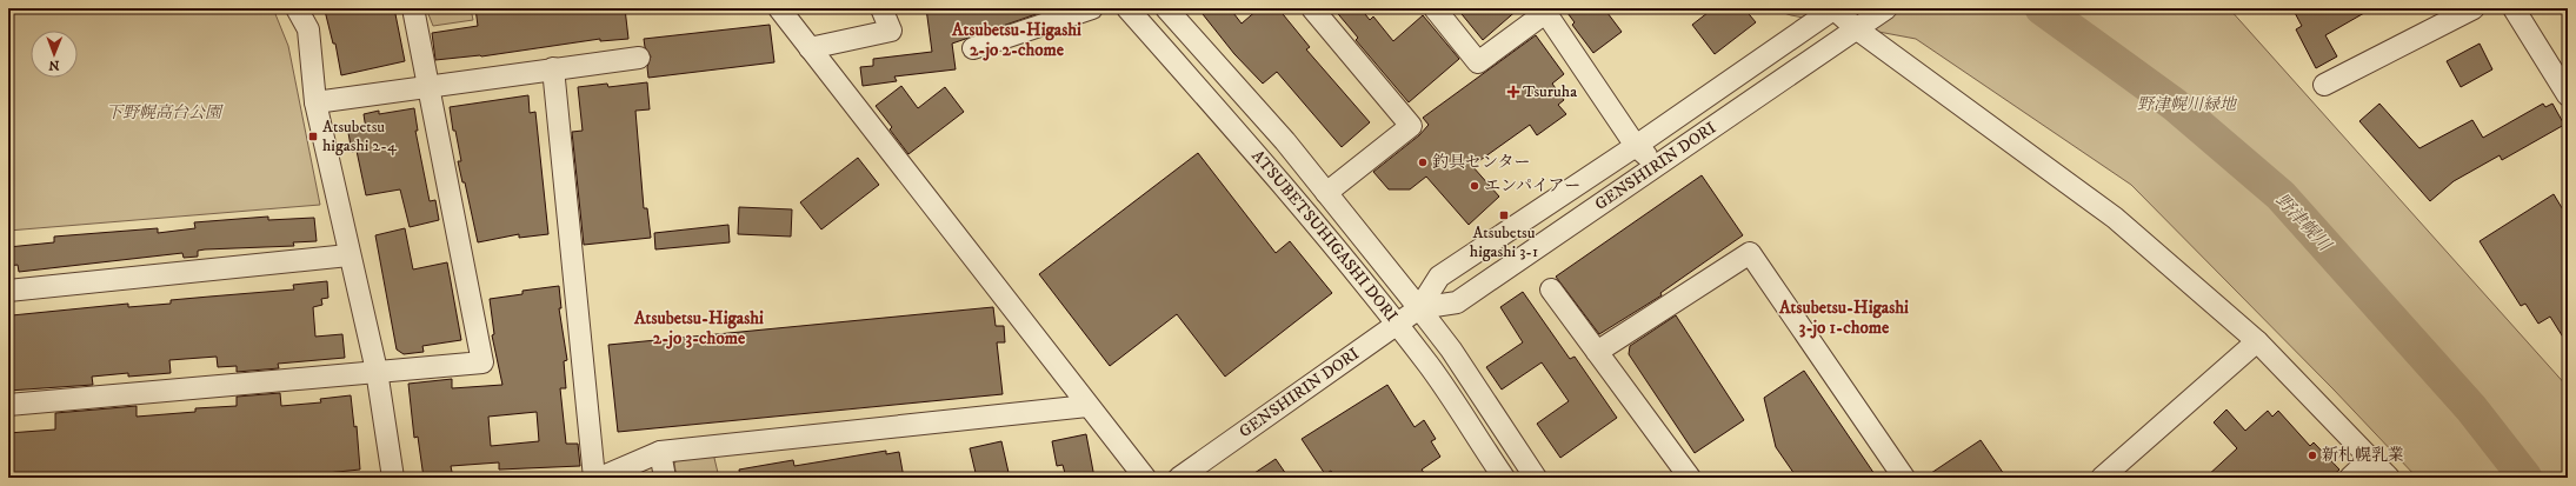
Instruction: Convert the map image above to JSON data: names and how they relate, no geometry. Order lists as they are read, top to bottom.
{
  "streets": {
    "street": ["GENSHIRIN DORI", "ATSUBETSUHIGASHI DORI"]
  },
  "crossings": [
    ["GENSHIRIN DORI", "ATSUBETSUHIGASHI DORI"]
  ],
  "districts": ["Atsubetsu-Higashi 2-jo 2-chome", "Atsubetsu-Higashi 3-jo 1-chome", "Atsubetsu-Higashi 2-jo 3-chome"],
  "water": ["野津幌川"],
  "parks": ["野津幌川緑地", "下野幌高台公園"],
  "places": {
    "health": ["Tsuruha"],
    "transit": ["Atsubetsu higashi 2-4", "Atsubetsu higashi 3-1"],
    "other": ["釣具センター", "エンパイアー", "新札幌乳業"]
  },
  "north": "bottom"
}
